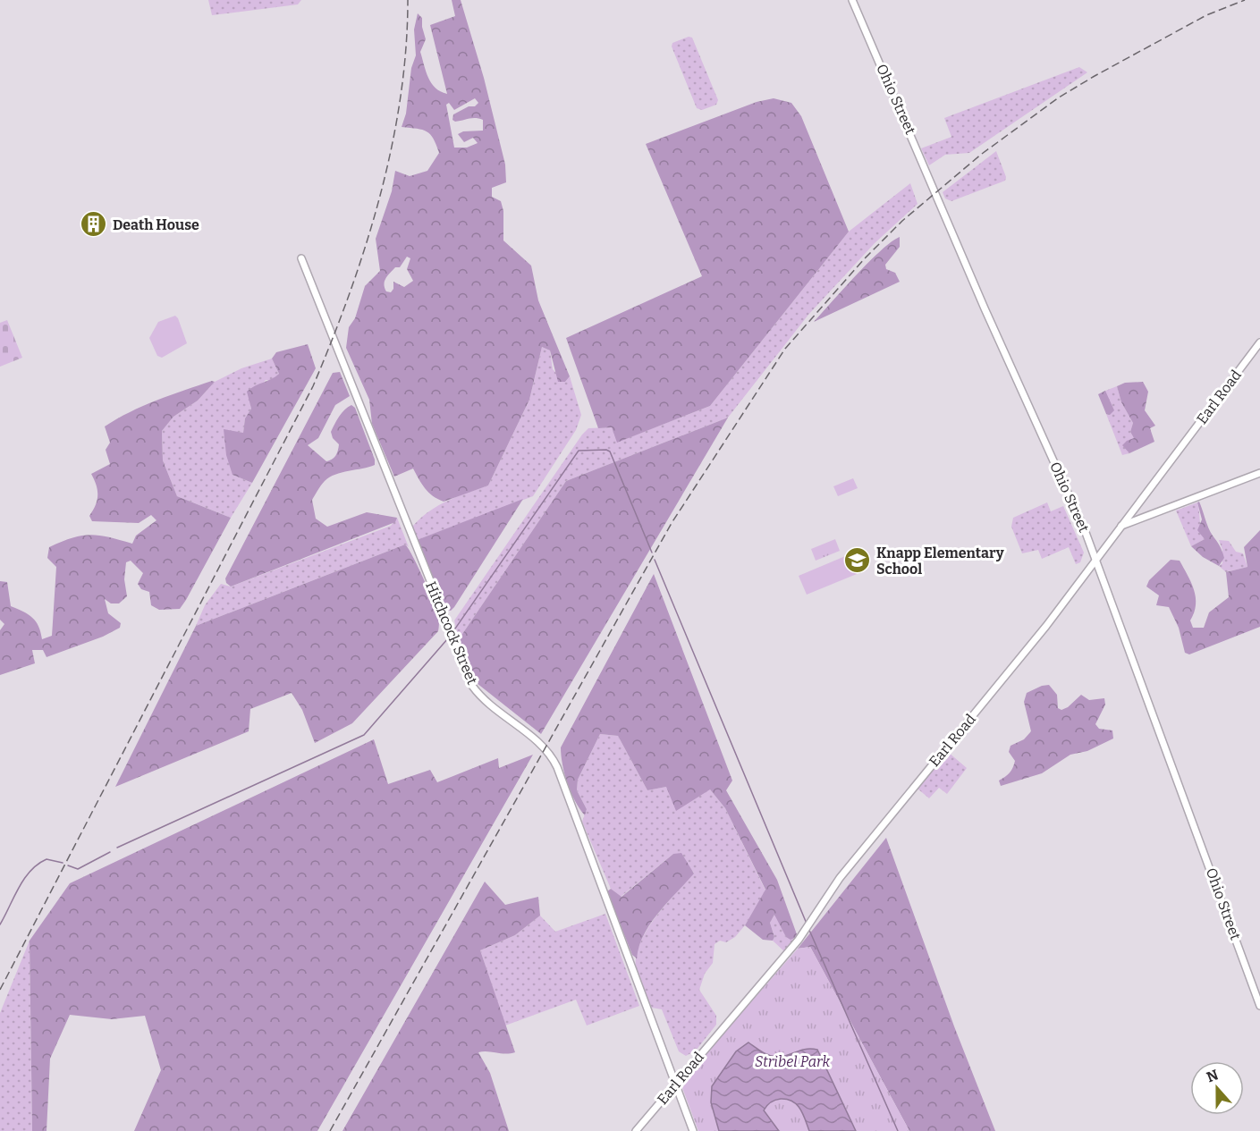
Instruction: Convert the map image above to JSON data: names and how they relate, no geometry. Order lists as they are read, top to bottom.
{
  "streets": {
    "street": ["Ohio Street", "Earl Road", "Hitchcock Street"]
  },
  "crossings": [
    ["Ohio Street", "Earl Road"],
    ["Earl Road", "Hitchcock Street"]
  ],
  "parks": ["Stribel Park"],
  "places": {
    "building": ["Death House"],
    "school or university": ["Knapp Elementary School"]
  },
  "north": "top"
}
